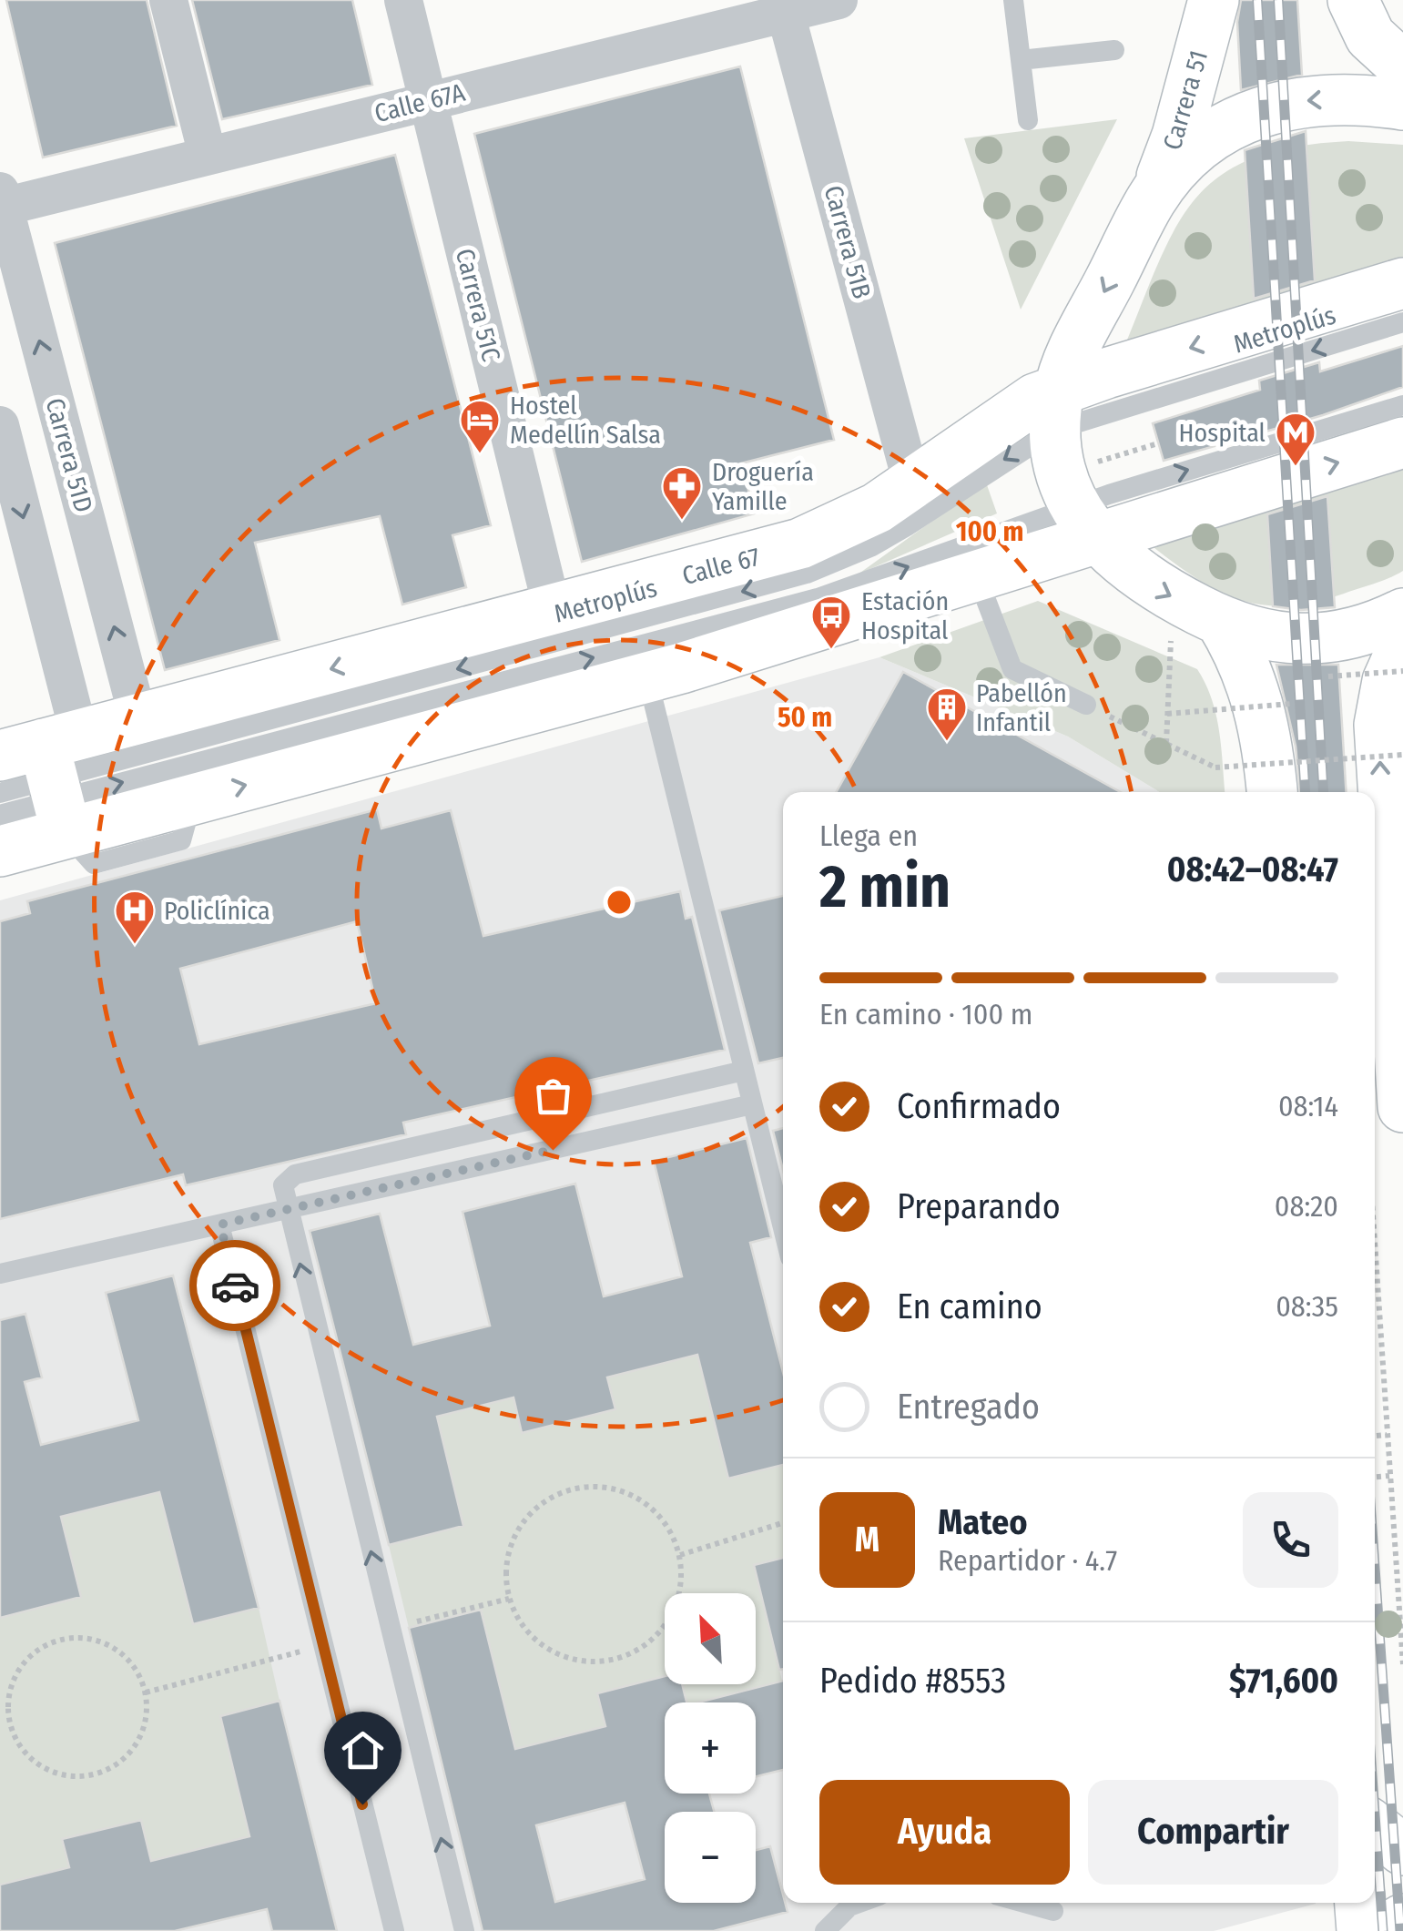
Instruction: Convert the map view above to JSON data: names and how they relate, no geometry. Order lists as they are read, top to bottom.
{
  "streets": {
    "main road": ["Carrera 51", "Calle 67"],
    "street": [
      "Calle 67A",
      "Carrera 51B",
      "Carrera 51C",
      "Carrera 51D"
    ],
    "lane": ["Metroplús"]
  },
  "crossings": [
    ["Calle 67A", "Carrera 51B"],
    ["Calle 67A", "Carrera 51C"],
    ["Calle 67A", "Carrera 51D"],
    ["Carrera 51B", "Calle 67"],
    ["Carrera 51C", "Calle 67"],
    ["Metroplús", "Calle 67"],
    ["Carrera 51D", "Calle 67"]
  ],
  "places": {
    "hotel": ["Hostel Medellín Salsa"],
    "metro station": ["Hospital"],
    "pharmacy": ["Droguería Yamille"],
    "bus stop": ["Estación Hospital"],
    "building": ["Pabellón Infantil"],
    "hospital": ["Policlínica"]
  },
  "north": "top left",
  "page": {
    "heading": ["2 min", "Llega en", "08:42–08:47"],
    "panel": [
      "Mateo",
      "Repartidor · 4.7",
      "Pedido #8553",
      "$71,600"
    ],
    "bar": "En camino · 100 m",
    "list": [
      ["Confirmado", "08:14"],
      ["Preparando", "08:20"],
      ["En camino", "08:35"],
      "Entregado"
    ],
    "round": "M",
    "map_buttons": ["+", "−"],
    "buttons": ["Ayuda", "Compartir"]
  },
  "rings": ["100 m", "50 m"]
}
